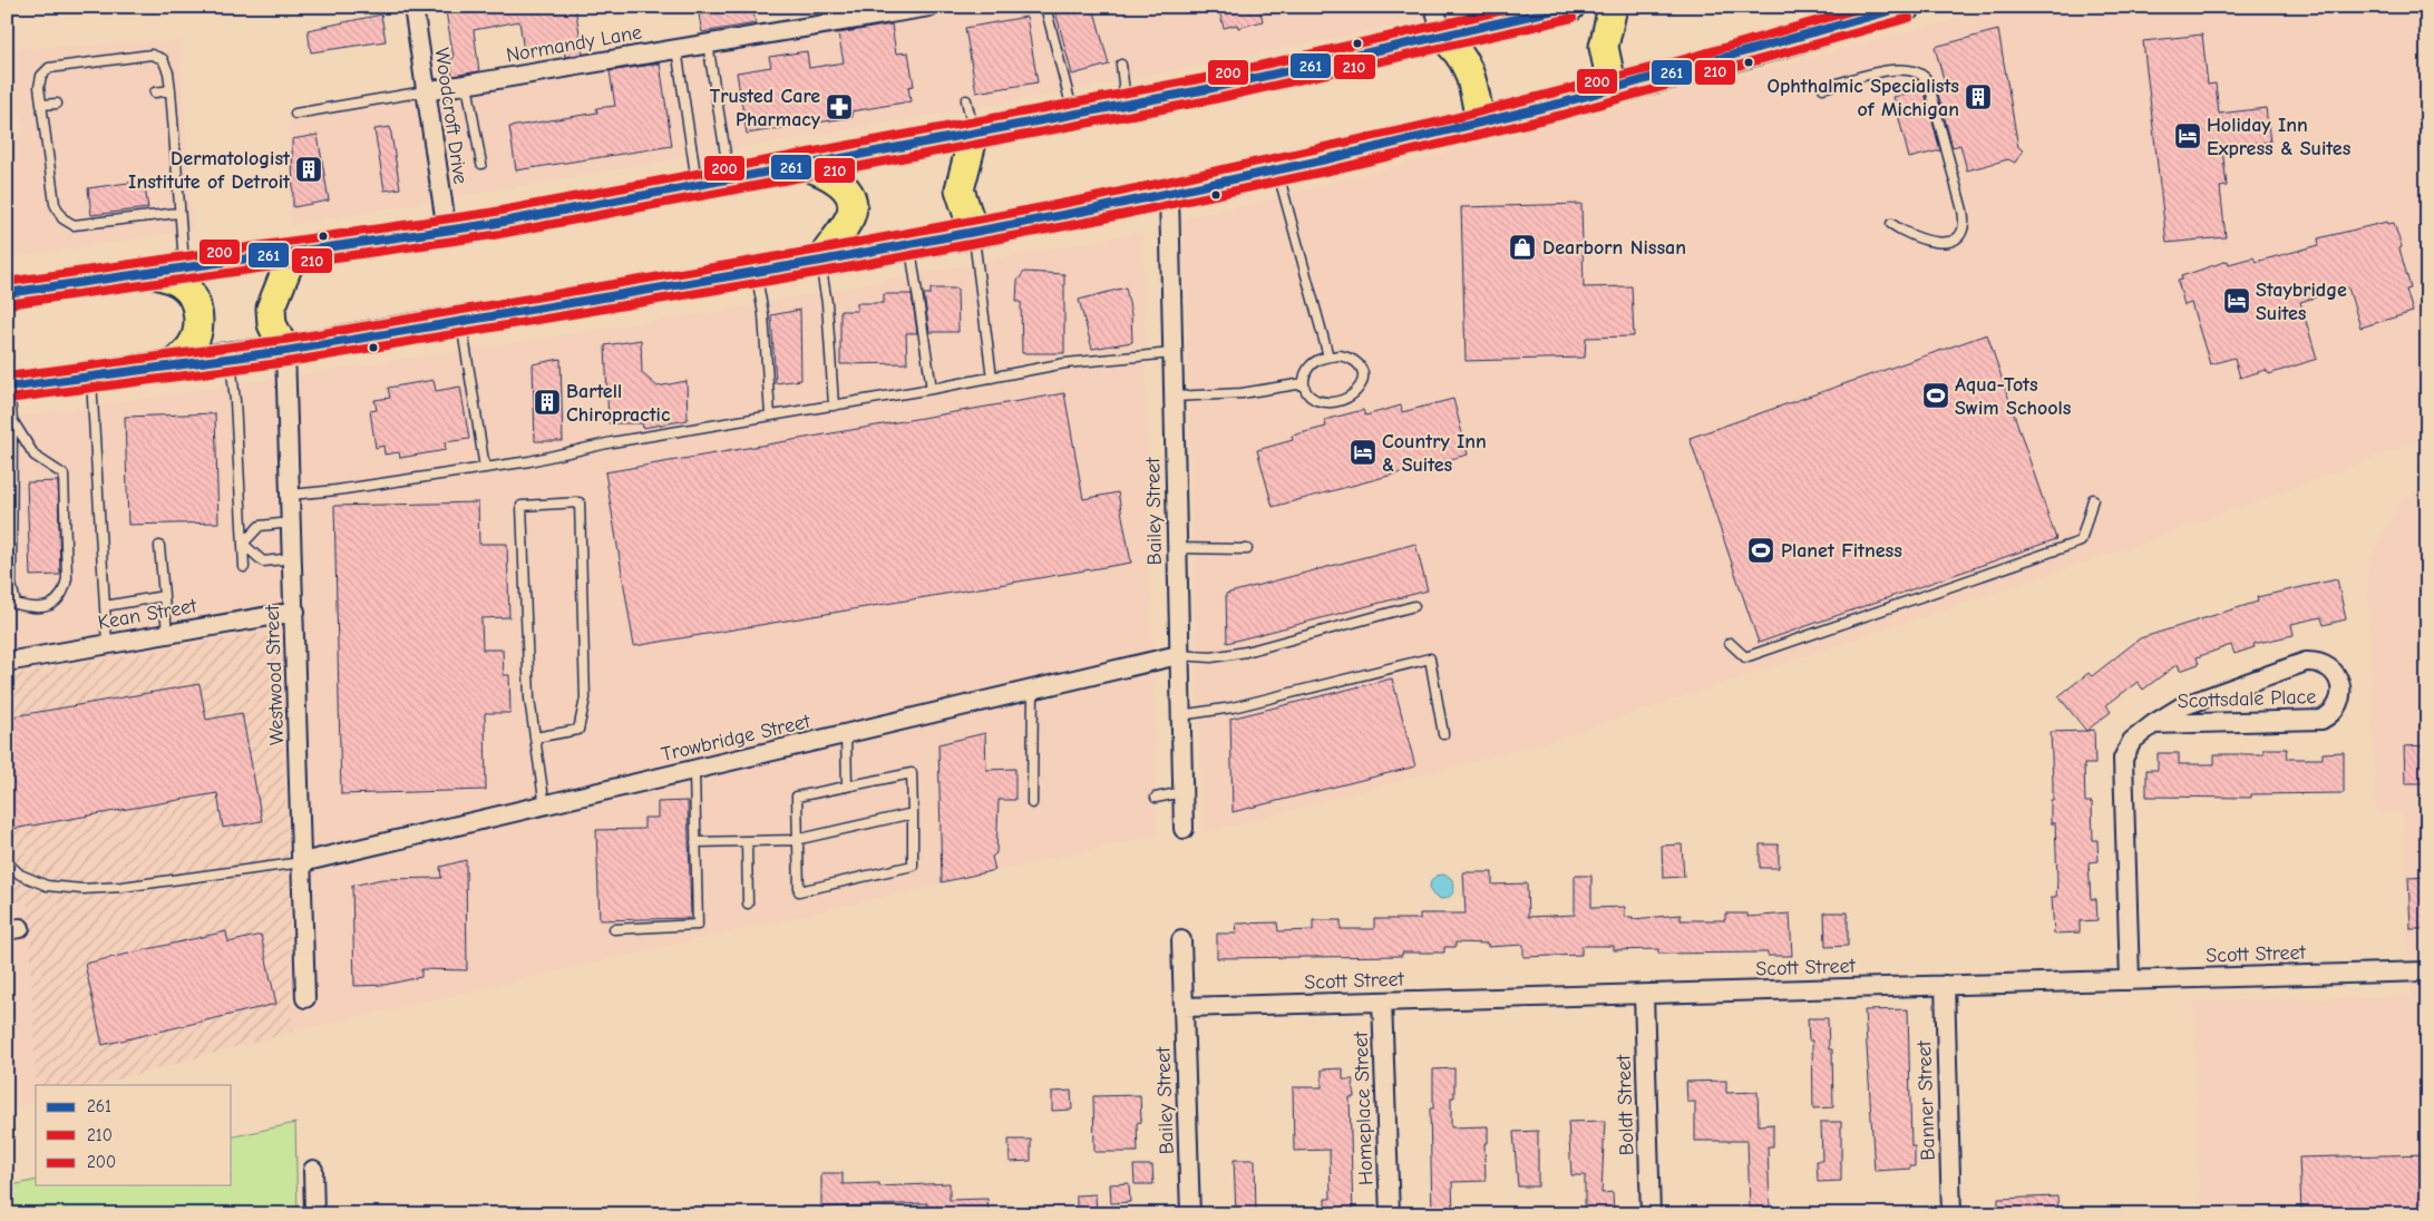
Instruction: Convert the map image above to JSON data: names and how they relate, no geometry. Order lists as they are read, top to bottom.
{
  "streets": {
    "street": [
      "Normandy Lane",
      "Woodcroft Drive",
      "Bailey Street",
      "Kean Street",
      "Westwood Street",
      "Scottsdale Place",
      "Trowbridge Street",
      "Scott Street",
      "Banner Street",
      "Boldt Street",
      "Homeplace Street"
    ]
  },
  "crossings": [
    ["Normandy Lane", "Woodcroft Drive"],
    ["Bailey Street", "Trowbridge Street"],
    ["Bailey Street", "Scott Street"],
    ["Kean Street", "Westwood Street"],
    ["Westwood Street", "Trowbridge Street"],
    ["Scottsdale Place", "Scott Street"],
    ["Scott Street", "Banner Street"],
    ["Scott Street", "Boldt Street"],
    ["Scott Street", "Homeplace Street"]
  ],
  "places": {
    "building": ["Ophthalmic Specialists of Michigan", "Dermatologist Institute of Detroit", "Bartell Chiropractic"],
    "pharmacy": ["Trusted Care Pharmacy"],
    "hotel": ["Holiday Inn Express & Suites", "Staybridge Suites", "Country Inn & Suites"],
    "shop": ["Dearborn Nissan"],
    "sports": ["Aqua-Tots Swim Schools", "Planet Fitness"]
  },
  "lines": ["transit line 261", "transit line 200", "transit line 210"],
  "legend": ["261", "210", "200"]
}
